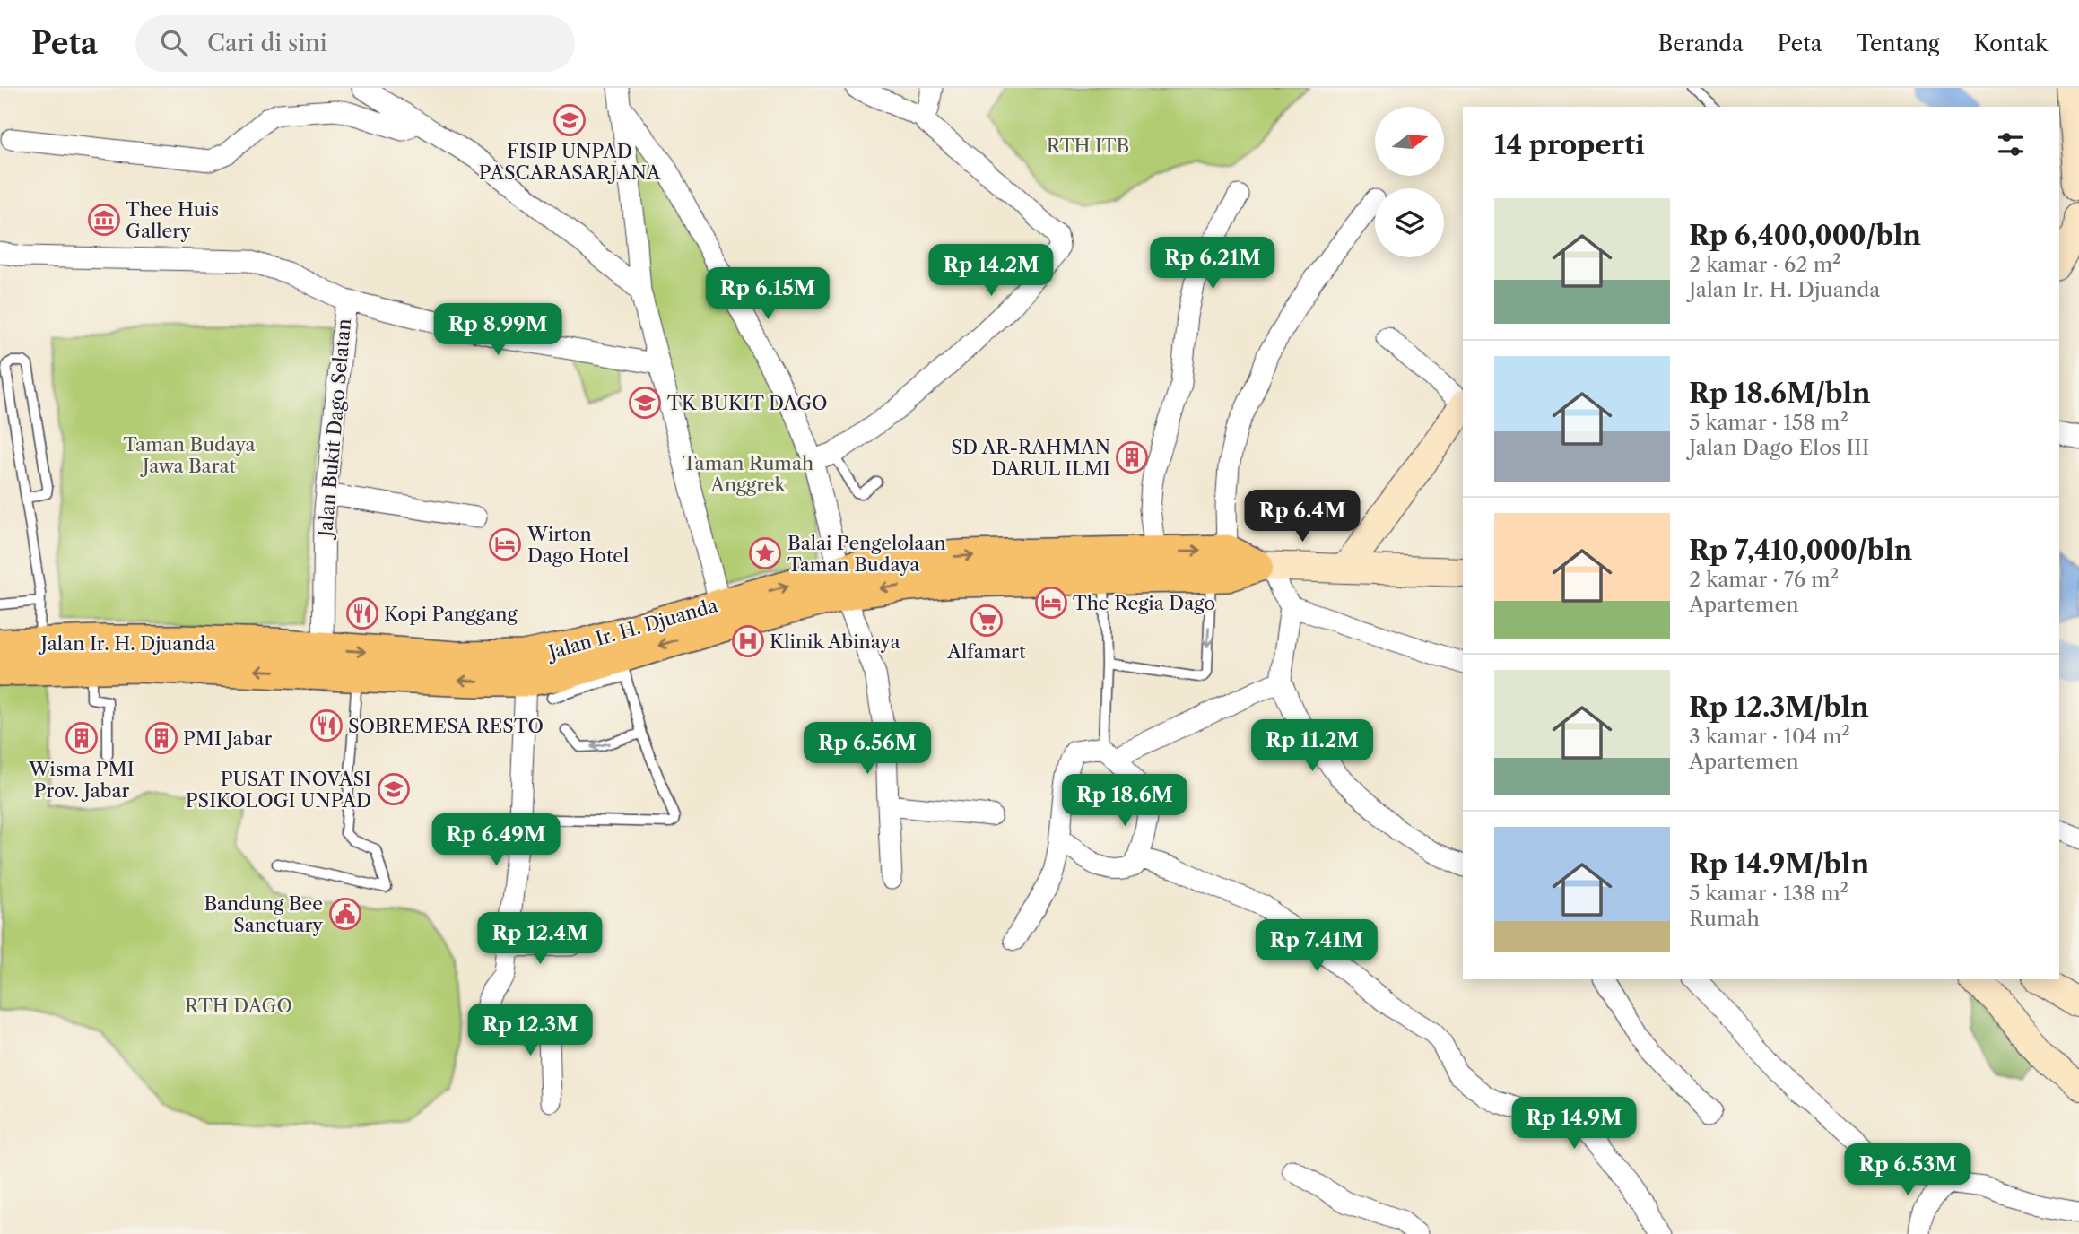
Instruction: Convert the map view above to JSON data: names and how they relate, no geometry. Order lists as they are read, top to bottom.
{
  "streets": {
    "main road": ["Jalan Ir. H. Djuanda"],
    "street": ["Jalan Bukit Dago Selatan"]
  },
  "crossings": [
    ["Jalan Bukit Dago Selatan", "Jalan Ir. H. Djuanda"]
  ],
  "parks": [
    "RTH ITB",
    "Taman Budaya Jawa Barat",
    "Taman Rumah Anggrek",
    "RTH DAGO"
  ],
  "places": {
    "school or university": ["FISIP UNPAD PASCARASARJANA", "TK BUKIT DAGO", "PUSAT INOVASI PSIKOLOGI UNPAD"],
    "museum": ["Thee Huis Gallery"],
    "building": ["SD AR-RAHMAN DARUL ILMI", "Wisma PMI Prov. Jabar", "PMI Jabar"],
    "hotel": ["Wirton Dago Hotel", "The Regia Dago"],
    "place": ["Balai Pengelolaan Taman Budaya"],
    "restaurant": ["Kopi Panggang", "SOBREMESA RESTO"],
    "supermarket": ["Alfamart"],
    "hospital": ["Klinik Abinaya"],
    "public building": ["Bandung Bee Sanctuary"]
  },
  "north": "right",
  "page": {
    "header": "Peta",
    "search": "Cari di sini",
    "nav": [
      "Beranda",
      "Peta",
      "Tentang",
      "Kontak"
    ],
    "heading": "14 properti",
    "list": [
      {
        "name": "Rp 6,400,000/bln",
        "note": "2 kamar · 62 m² · Jalan Ir. H. Djuanda"
      },
      {
        "name": "Rp 18.6M/bln",
        "note": "5 kamar · 158 m² · Jalan Dago Elos III"
      },
      {
        "name": "Rp 7,410,000/bln",
        "note": "2 kamar · 76 m² · Apartemen"
      },
      {
        "name": "Rp 12.3M/bln",
        "note": "3 kamar · 104 m² · Apartemen"
      },
      {
        "name": "Rp 14.9M/bln",
        "note": "5 kamar · 138 m² · Rumah"
      }
    ],
    "price": [
      "Rp 6.21M",
      "Rp 14.2M",
      "Rp 6.15M",
      "Rp 8.99M",
      "Rp 6.4M",
      "Rp 11.2M",
      "Rp 6.56M",
      "Rp 18.6M",
      "Rp 6.49M",
      "Rp 12.4M",
      "Rp 7.41M",
      "Rp 12.3M",
      "Rp 14.9M",
      "Rp 6.53M"
    ]
  }
}
